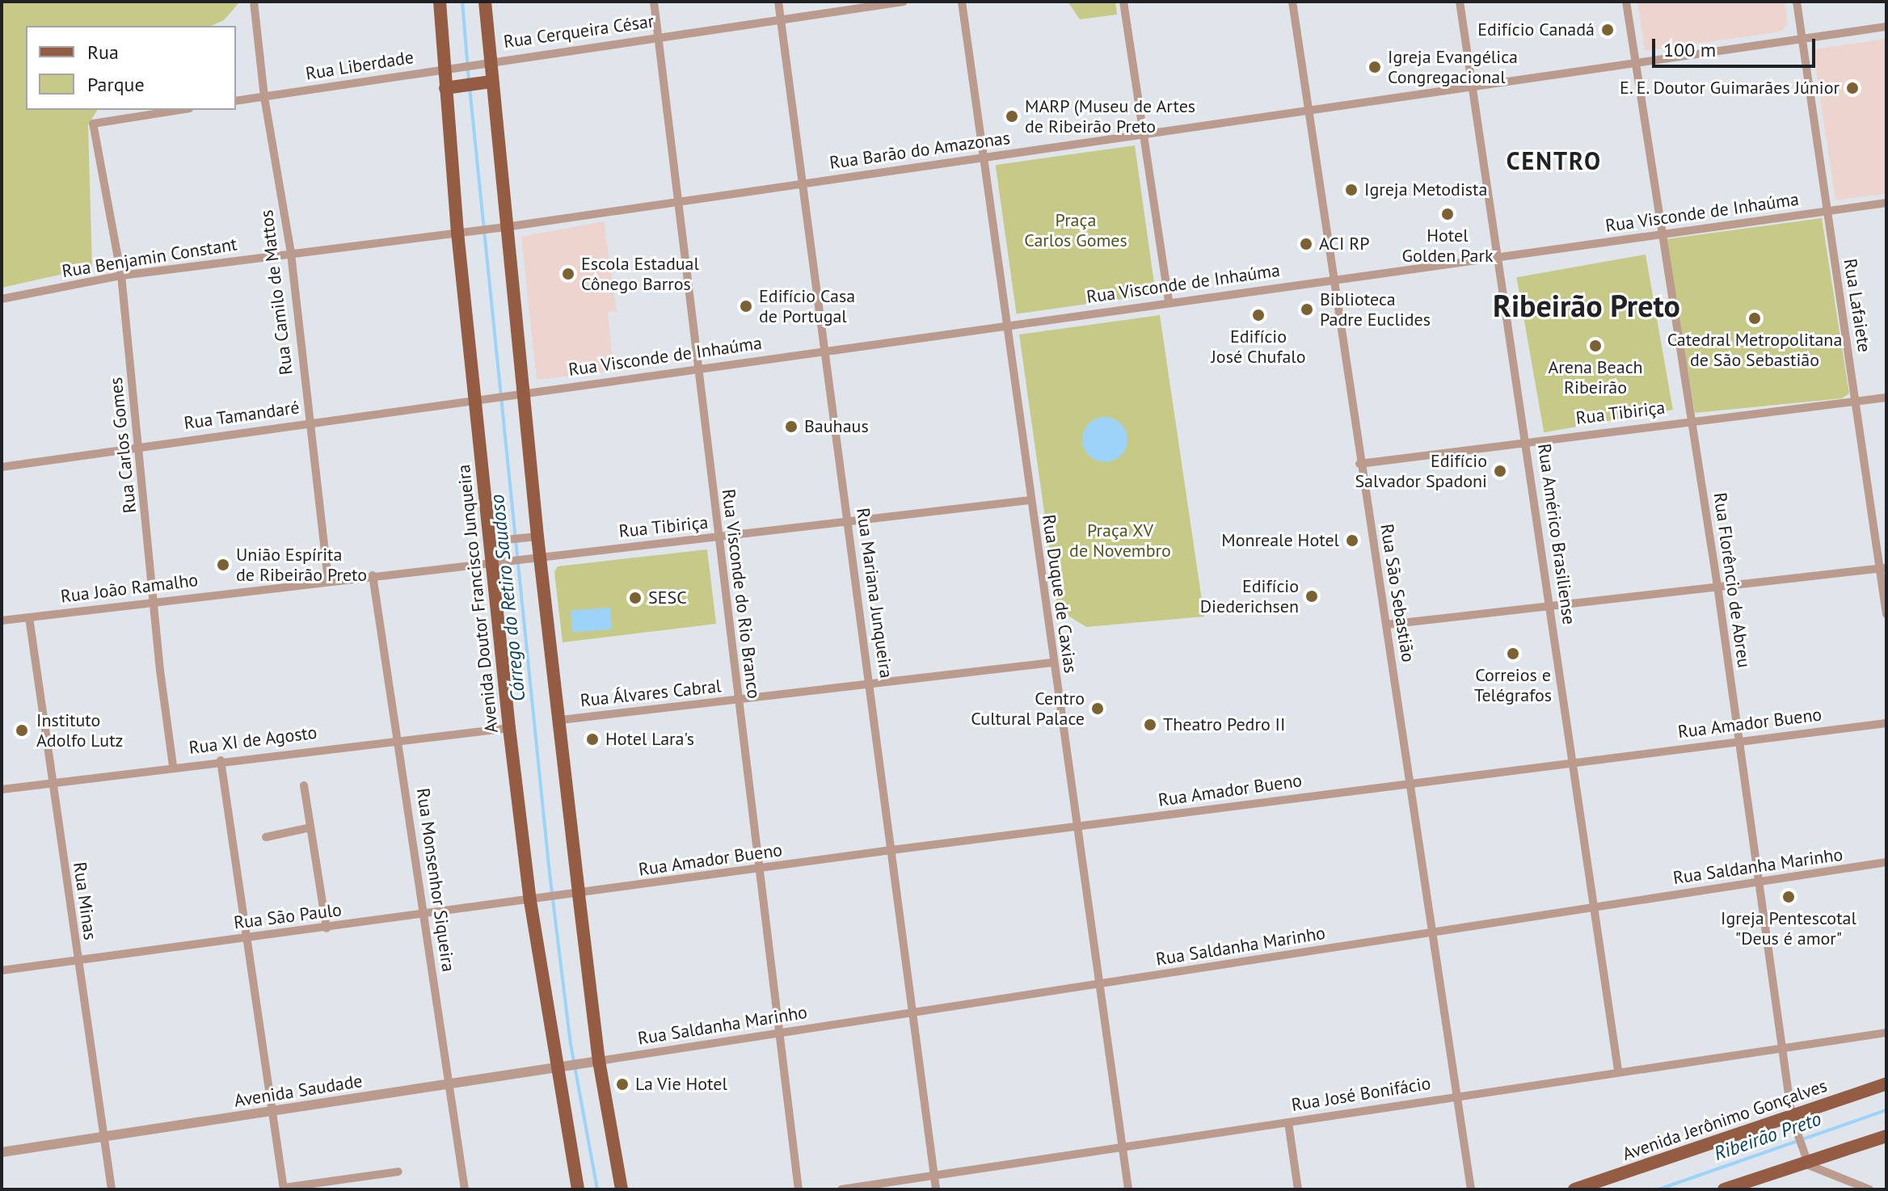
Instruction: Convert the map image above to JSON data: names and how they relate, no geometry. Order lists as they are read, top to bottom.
{
  "streets": {
    "main road": ["Avenida Doutor Francisco Junqueira", "Avenida Jerônimo Gonçalves"],
    "street": [
      "Rua Cerqueira César",
      "Rua Liberdade",
      "Rua Barão do Amazonas",
      "Rua Visconde de Inhaúma",
      "Rua Benjamin Constant",
      "Rua Camilo de Mattos",
      "Rua Lafaiete",
      "Rua Tibiriça",
      "Rua Tamandaré",
      "Rua Carlos Gomes",
      "Rua Américo Brasiliense",
      "Rua Florêncio de Abreu",
      "Rua João Ramalho",
      "Rua Mariana Junqueira",
      "Rua São Sebastião",
      "Rua Visconde do Rio Branco",
      "Rua Duque de Caxias",
      "Rua Álvares Cabral",
      "Rua Amador Bueno",
      "Rua XI de Agosto",
      "Rua Saldanha Marinho",
      "Rua Monsenhor Siqueira",
      "Rua Minas",
      "Rua São Paulo",
      "Avenida Saudade",
      "Rua José Bonifácio"
    ]
  },
  "crossings": [
    ["Rua Cerqueira César", "Rua Liberdade"],
    ["Rua Cerqueira César", "Rua Mariana Junqueira"],
    ["Rua Cerqueira César", "Rua Visconde do Rio Branco"],
    ["Rua Liberdade", "Rua Camilo de Mattos"],
    ["Rua Liberdade", "Avenida Doutor Francisco Junqueira"],
    ["Rua Barão do Amazonas", "Rua Benjamin Constant"],
    ["Rua Barão do Amazonas", "Rua Lafaiete"],
    ["Rua Barão do Amazonas", "Rua Américo Brasiliense"],
    ["Rua Barão do Amazonas", "Rua Florêncio de Abreu"],
    ["Rua Barão do Amazonas", "Rua Mariana Junqueira"],
    ["Rua Barão do Amazonas", "Rua São Sebastião"],
    ["Rua Barão do Amazonas", "Rua Visconde do Rio Branco"],
    ["Rua Barão do Amazonas", "Rua Duque de Caxias"],
    ["Rua Barão do Amazonas", "Avenida Doutor Francisco Junqueira"],
    ["Rua Visconde de Inhaúma", "Rua Lafaiete"],
    ["Rua Visconde de Inhaúma", "Rua Tamandaré"],
    ["Rua Visconde de Inhaúma", "Rua Américo Brasiliense"],
    ["Rua Visconde de Inhaúma", "Rua Florêncio de Abreu"],
    ["Rua Visconde de Inhaúma", "Rua Mariana Junqueira"],
    ["Rua Visconde de Inhaúma", "Rua São Sebastião"],
    ["Rua Visconde de Inhaúma", "Rua Visconde do Rio Branco"],
    ["Rua Visconde de Inhaúma", "Rua Duque de Caxias"],
    ["Rua Visconde de Inhaúma", "Avenida Doutor Francisco Junqueira"],
    ["Rua Benjamin Constant", "Rua Camilo de Mattos"],
    ["Rua Benjamin Constant", "Rua Carlos Gomes"],
    ["Rua Benjamin Constant", "Avenida Doutor Francisco Junqueira"],
    ["Rua Camilo de Mattos", "Rua Tamandaré"],
    ["Rua Camilo de Mattos", "Rua João Ramalho"],
    ["Rua Lafaiete", "Rua Tibiriça"],
    ["Rua Tibiriça", "Rua Américo Brasiliense"],
    ["Rua Tibiriça", "Rua Florêncio de Abreu"],
    ["Rua Tibiriça", "Rua João Ramalho"],
    ["Rua Tibiriça", "Rua Mariana Junqueira"],
    ["Rua Tibiriça", "Rua São Sebastião"],
    ["Rua Tibiriça", "Rua Visconde do Rio Branco"],
    ["Rua Tibiriça", "Rua Duque de Caxias"],
    ["Rua Tibiriça", "Avenida Doutor Francisco Junqueira"],
    ["Rua Tamandaré", "Rua Carlos Gomes"],
    ["Rua Tamandaré", "Avenida Doutor Francisco Junqueira"],
    ["Rua Carlos Gomes", "Rua João Ramalho"],
    ["Rua Carlos Gomes", "Rua XI de Agosto"],
    ["Rua Américo Brasiliense", "Rua Amador Bueno"],
    ["Rua Américo Brasiliense", "Rua Saldanha Marinho"],
    ["Rua Américo Brasiliense", "Rua José Bonifácio"],
    ["Rua Florêncio de Abreu", "Rua Amador Bueno"],
    ["Rua Florêncio de Abreu", "Rua Saldanha Marinho"],
    ["Rua Florêncio de Abreu", "Rua José Bonifácio"],
    ["Rua Florêncio de Abreu", "Avenida Jerônimo Gonçalves"],
    ["Rua João Ramalho", "Avenida Doutor Francisco Junqueira"],
    ["Rua João Ramalho", "Rua Monsenhor Siqueira"],
    ["Rua João Ramalho", "Rua Minas"],
    ["Rua Mariana Junqueira", "Rua Álvares Cabral"],
    ["Rua Mariana Junqueira", "Rua Amador Bueno"],
    ["Rua Mariana Junqueira", "Rua Saldanha Marinho"],
    ["Rua Mariana Junqueira", "Rua José Bonifácio"],
    ["Rua São Sebastião", "Rua Amador Bueno"],
    ["Rua São Sebastião", "Rua Saldanha Marinho"],
    ["Rua São Sebastião", "Rua José Bonifácio"],
    ["Rua Visconde do Rio Branco", "Rua Álvares Cabral"],
    ["Rua Visconde do Rio Branco", "Rua Amador Bueno"],
    ["Rua Visconde do Rio Branco", "Rua Saldanha Marinho"],
    ["Rua Duque de Caxias", "Rua Álvares Cabral"],
    ["Rua Duque de Caxias", "Rua Amador Bueno"],
    ["Rua Duque de Caxias", "Rua Saldanha Marinho"],
    ["Rua Duque de Caxias", "Rua José Bonifácio"],
    ["Avenida Doutor Francisco Junqueira", "Rua XI de Agosto"],
    ["Avenida Doutor Francisco Junqueira", "Rua São Paulo"],
    ["Avenida Doutor Francisco Junqueira", "Avenida Saudade"],
    ["Rua Amador Bueno", "Rua São Paulo"],
    ["Rua XI de Agosto", "Rua Monsenhor Siqueira"],
    ["Rua XI de Agosto", "Rua Minas"],
    ["Rua Saldanha Marinho", "Avenida Saudade"],
    ["Rua Monsenhor Siqueira", "Rua São Paulo"],
    ["Rua Monsenhor Siqueira", "Avenida Saudade"],
    ["Rua Minas", "Rua São Paulo"],
    ["Rua Minas", "Avenida Saudade"]
  ],
  "districts": ["CENTRO", "Ribeirão Preto"],
  "water": ["Córrego do Retiro Saudoso", "Ribeirão Preto"],
  "parks": ["Praça Carlos Gomes", "Praça XV de Novembro"],
  "places": [
    "Edifício Canadá",
    "Igreja Evangélica Congregacional",
    "E. E. Doutor Guimarães Júnior",
    "MARP (Museu de Artes de Ribeirão Preto",
    "Igreja Metodista",
    "Hotel Golden Park",
    "ACI RP",
    "Escola Estadual Cônego Barros",
    "Edifício Casa de Portugal",
    "Biblioteca Padre Euclides",
    "Edifício José Chufalo",
    "Catedral Metropolitana de São Sebastião",
    "Arena Beach Ribeirão",
    "Bauhaus",
    "Edifício Salvador Spadoni",
    "Monreale Hotel",
    "União Espírita de Ribeirão Preto",
    "Edifício Diederichsen",
    "SESC",
    "Correios e Telégrafos",
    "Centro Cultural Palace",
    "Theatro Pedro II",
    "Instituto Adolfo Lutz",
    "Hotel Lara's",
    "Igreja Pentescotal \"Deus é amor\"",
    "La Vie Hotel"
  ],
  "legend": ["Rua", "Parque"],
  "scale_bar": "100 m"
}
